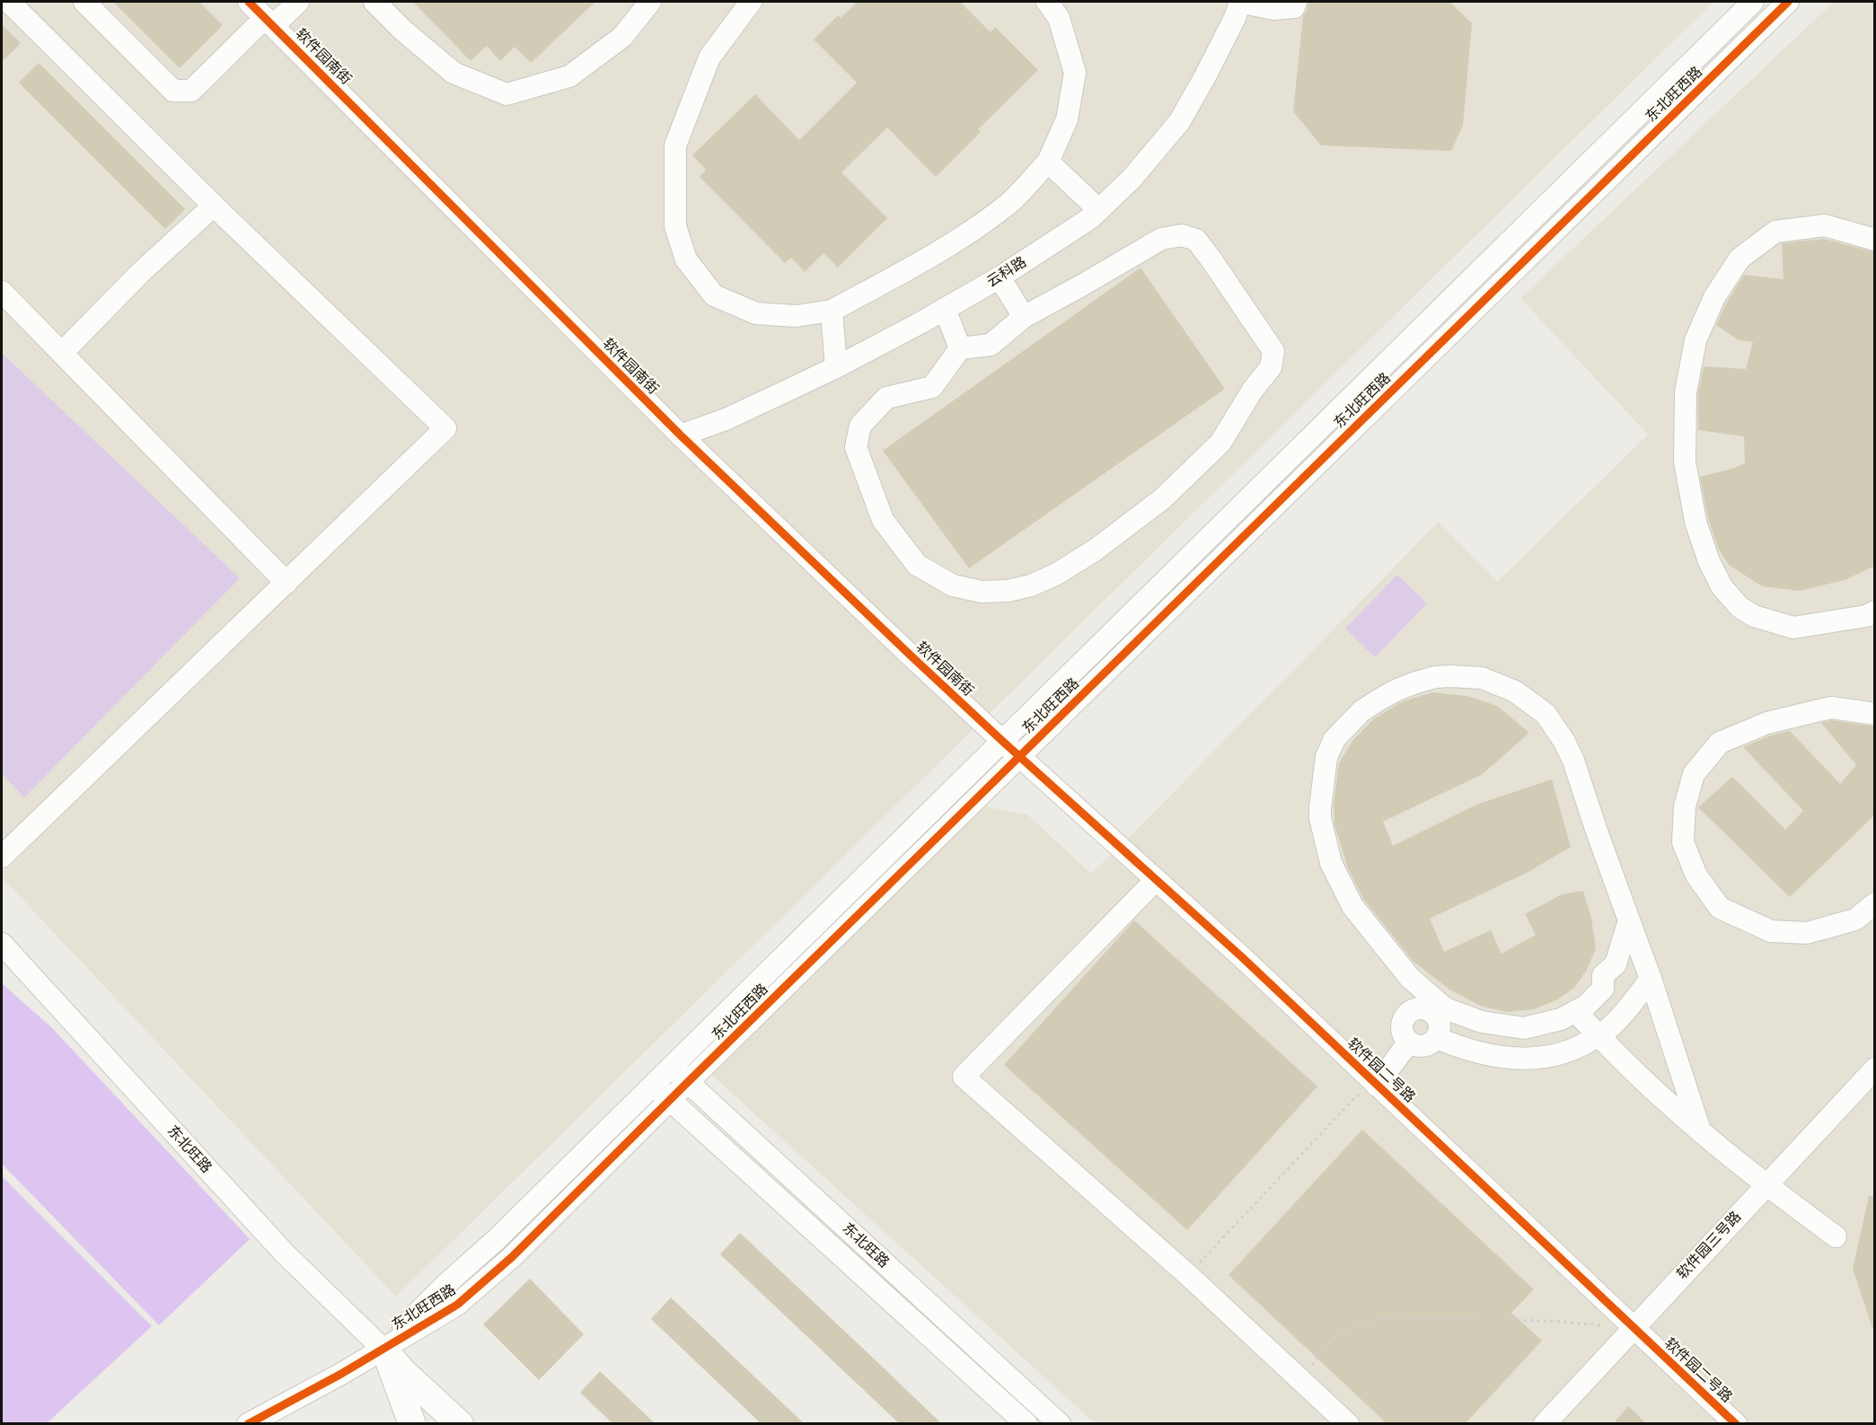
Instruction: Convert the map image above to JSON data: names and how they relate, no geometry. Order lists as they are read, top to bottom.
{
  "streets": {
    "main road": ["东北旺路"],
    "street": [
      "软件园南街",
      "东北旺西路",
      "云科路",
      "软件园二号路",
      "软件园三号路"
    ]
  },
  "crossings": [
    ["软件园南街", "东北旺西路"],
    ["软件园南街", "云科路"],
    ["软件园南街", "软件园二号路"],
    ["东北旺西路", "软件园二号路"],
    ["东北旺西路", "东北旺路"],
    ["软件园二号路", "软件园三号路"]
  ]
}
